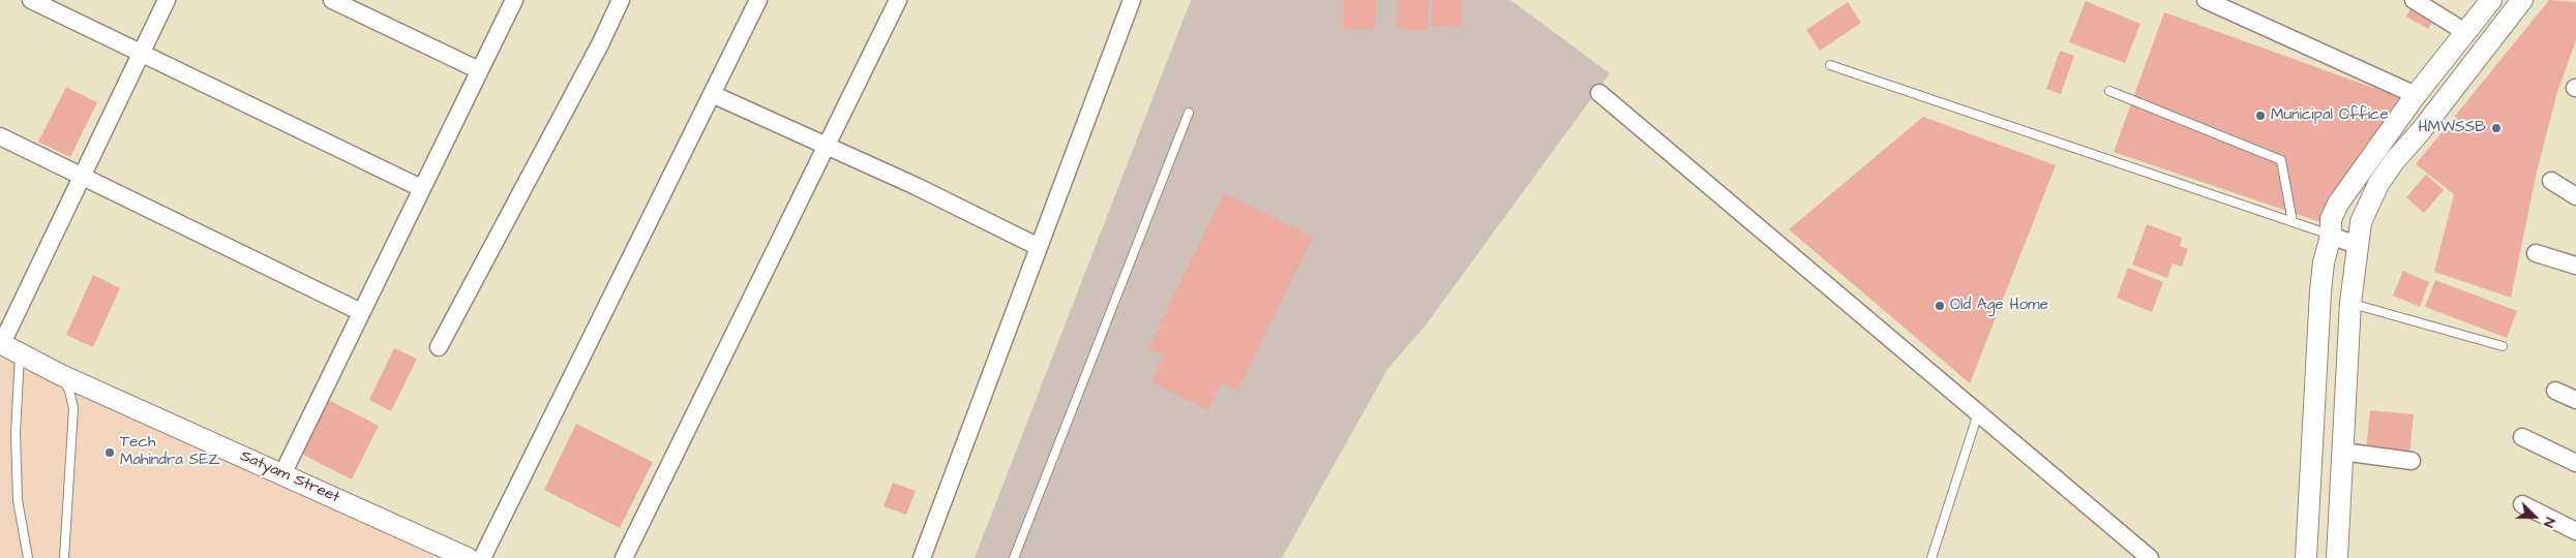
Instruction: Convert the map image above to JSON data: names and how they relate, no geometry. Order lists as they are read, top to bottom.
{
  "streets": {
    "street": ["Satyam Street"]
  },
  "places": [
    "Municipal Office",
    "HMWSSB",
    "Old Age Home",
    "Tech Mahindra SEZ"
  ],
  "north": "right"
}
